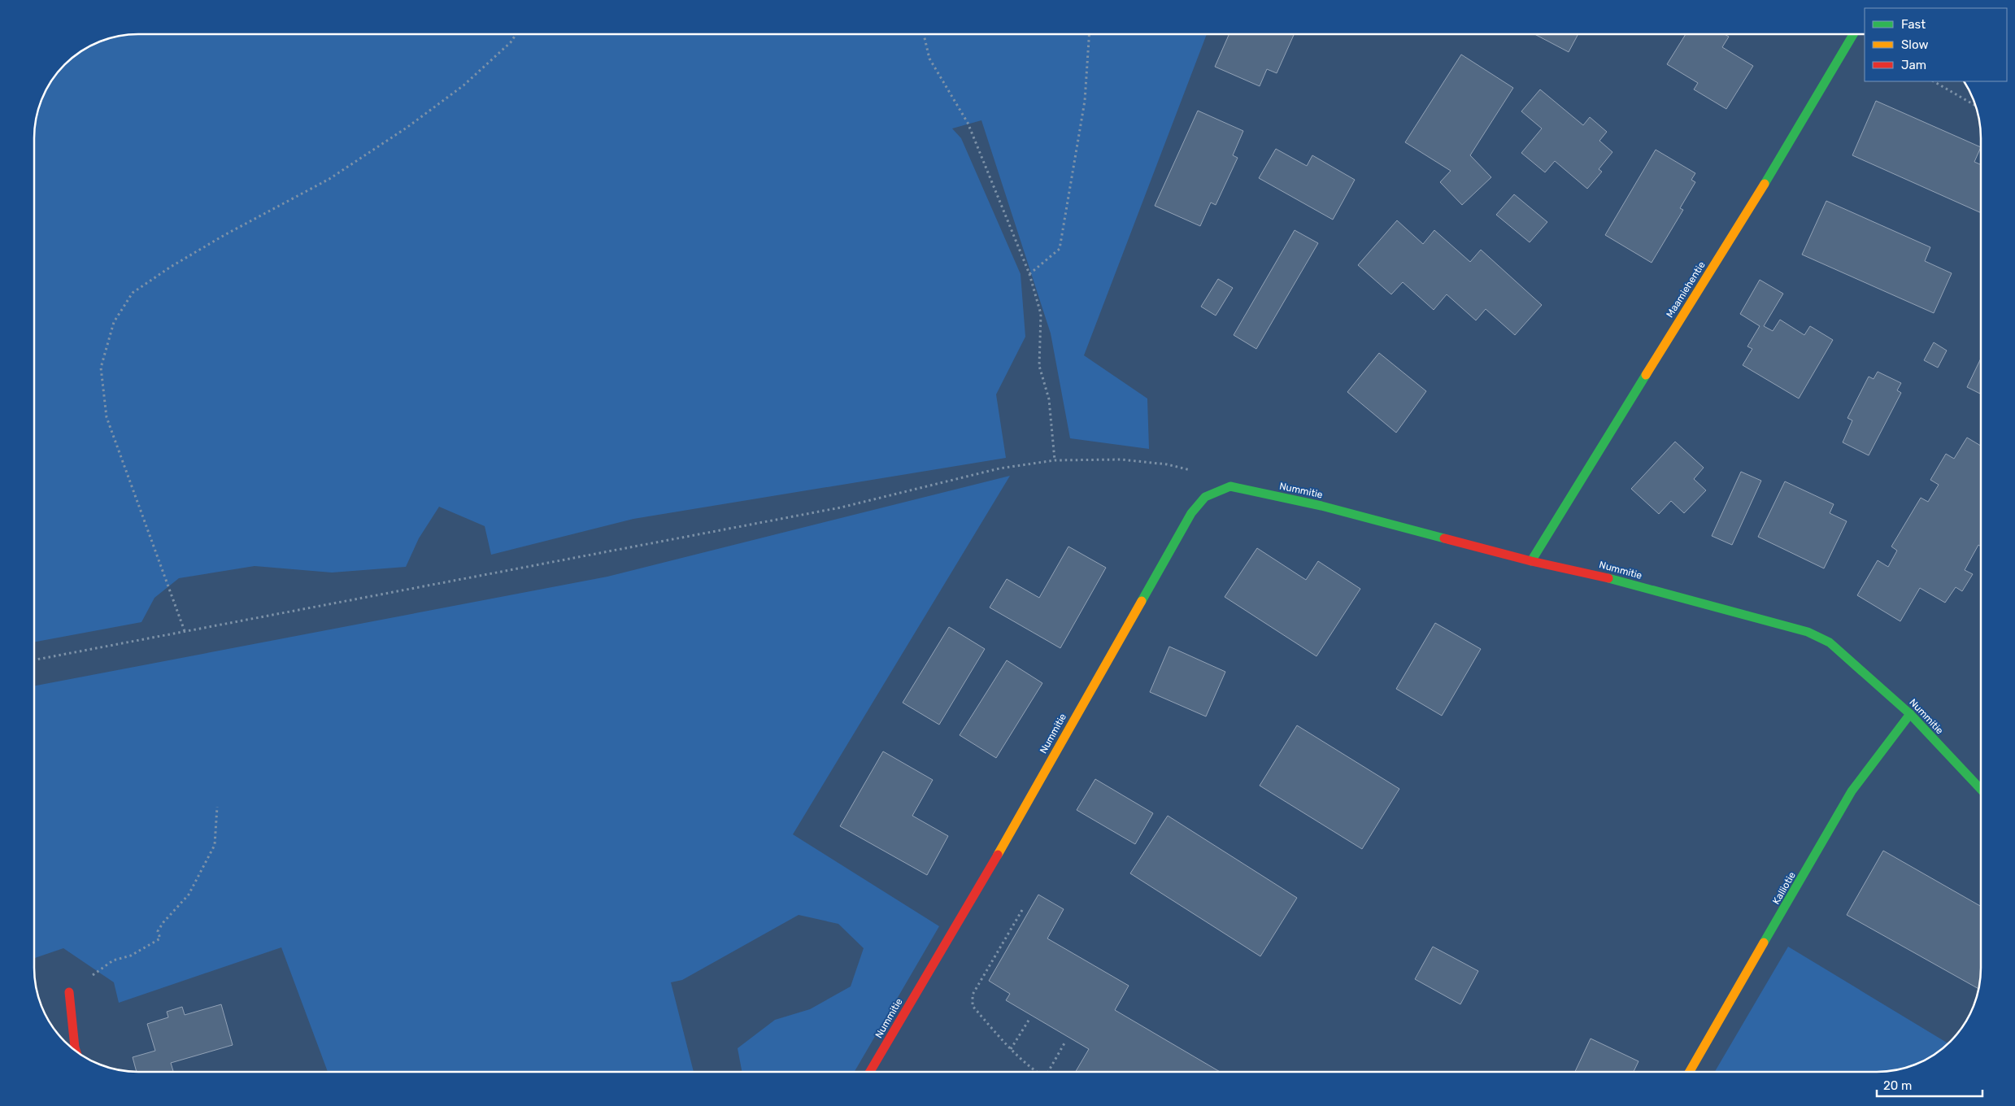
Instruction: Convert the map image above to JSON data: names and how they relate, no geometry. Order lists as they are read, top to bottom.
{
  "streets": {
    "street": ["Maamiehentie", "Nummitie", "Kalliotie"]
  },
  "crossings": [
    ["Maamiehentie", "Nummitie"],
    ["Nummitie", "Kalliotie"]
  ],
  "legend": ["Fast", "Slow", "Jam"],
  "scale_bar": "20 m"
}
